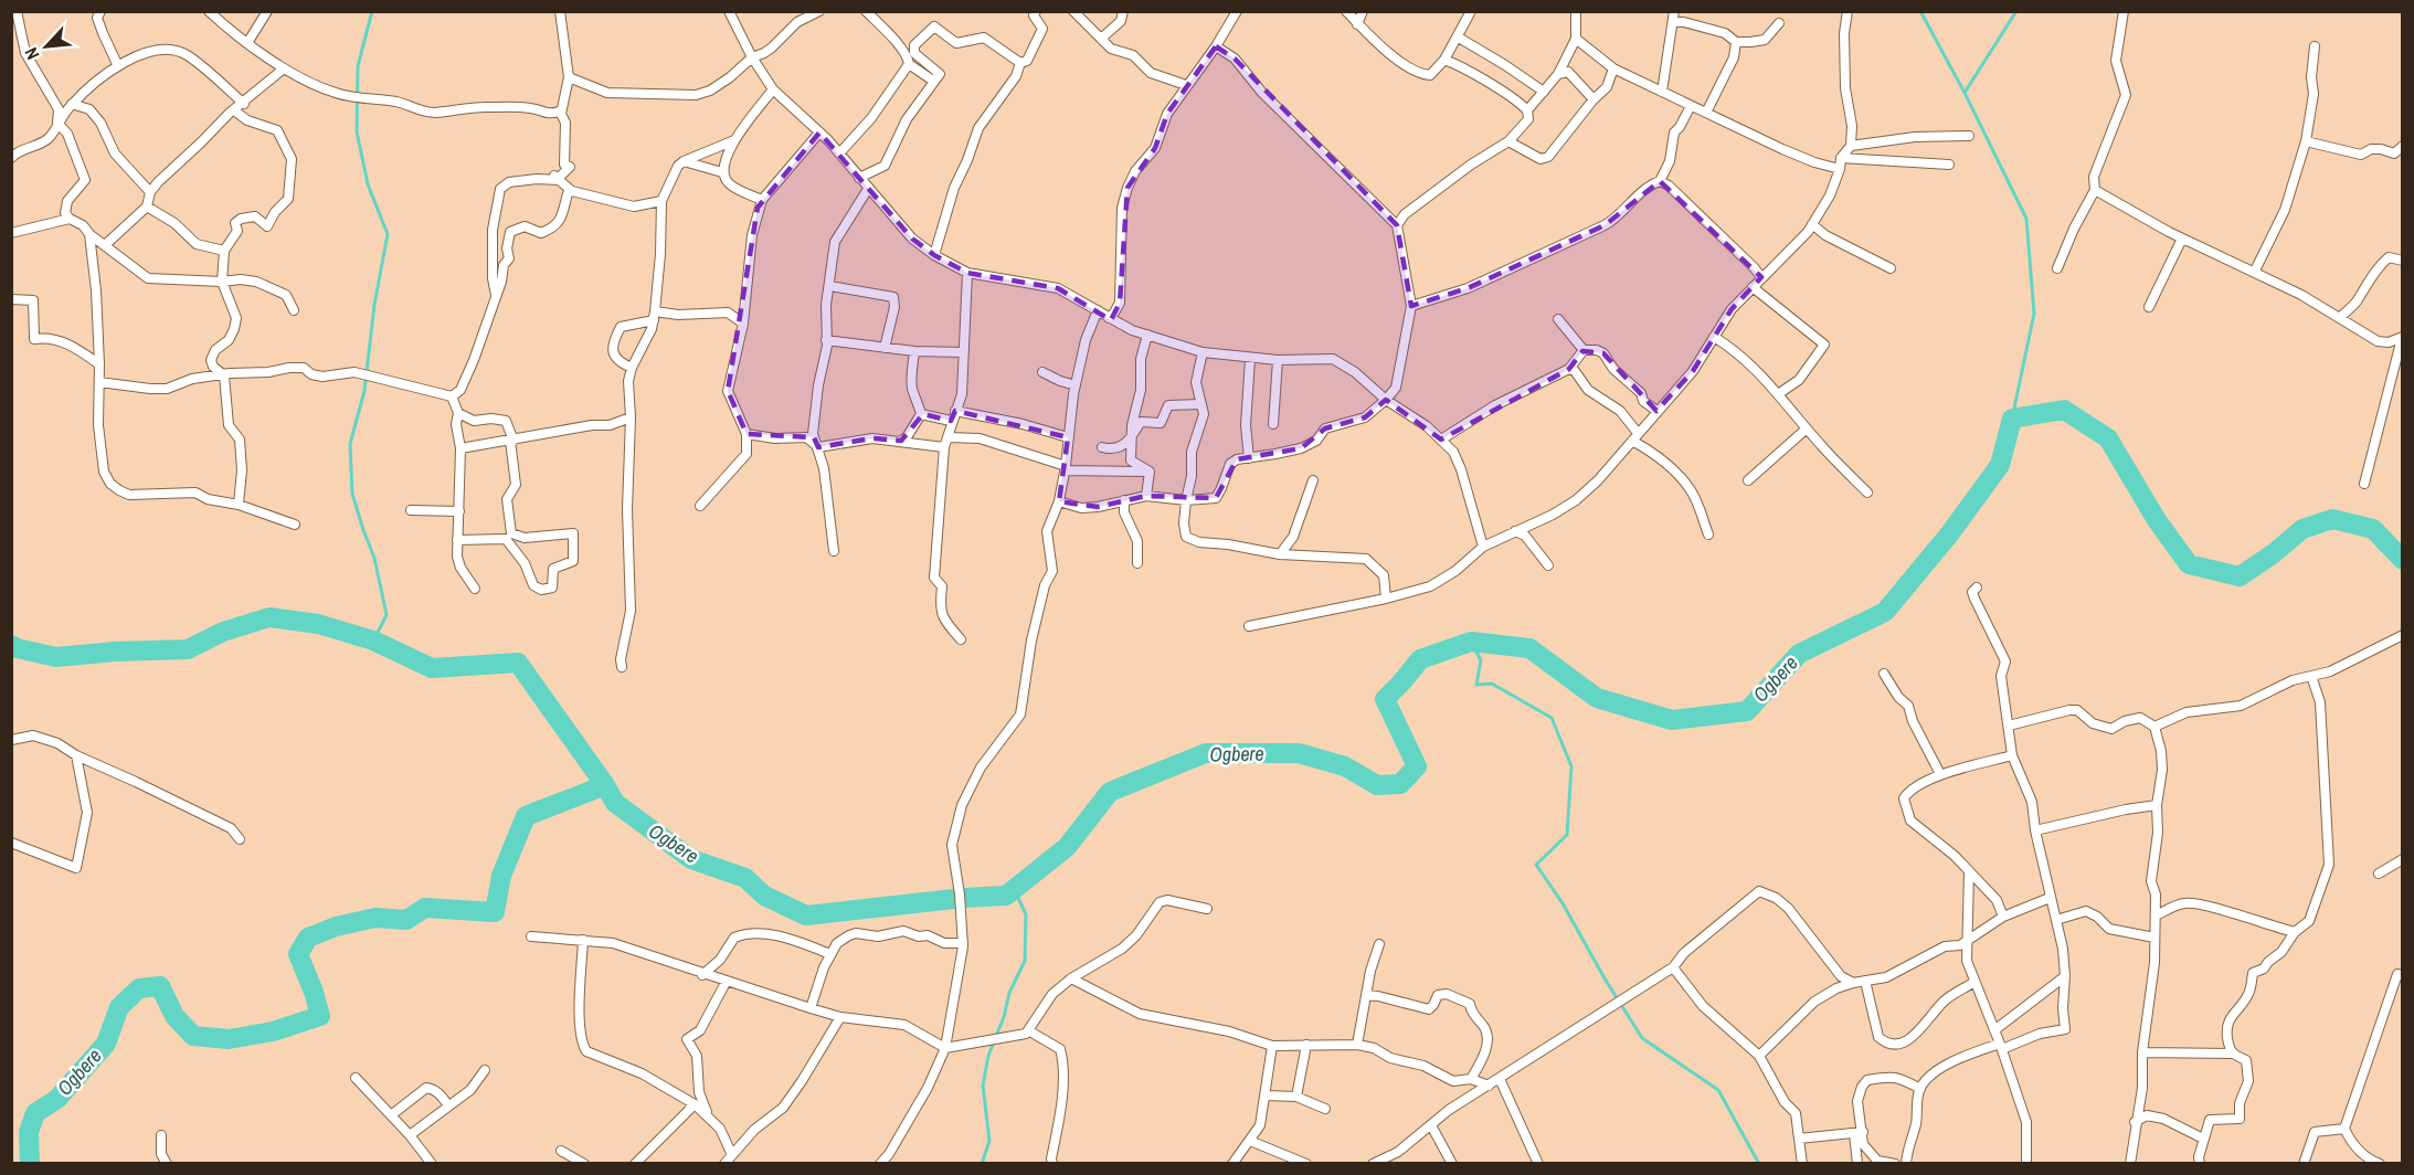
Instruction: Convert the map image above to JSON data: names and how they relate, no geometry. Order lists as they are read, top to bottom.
{
  "water": ["Ogbere"],
  "north": "bottom left"
}
